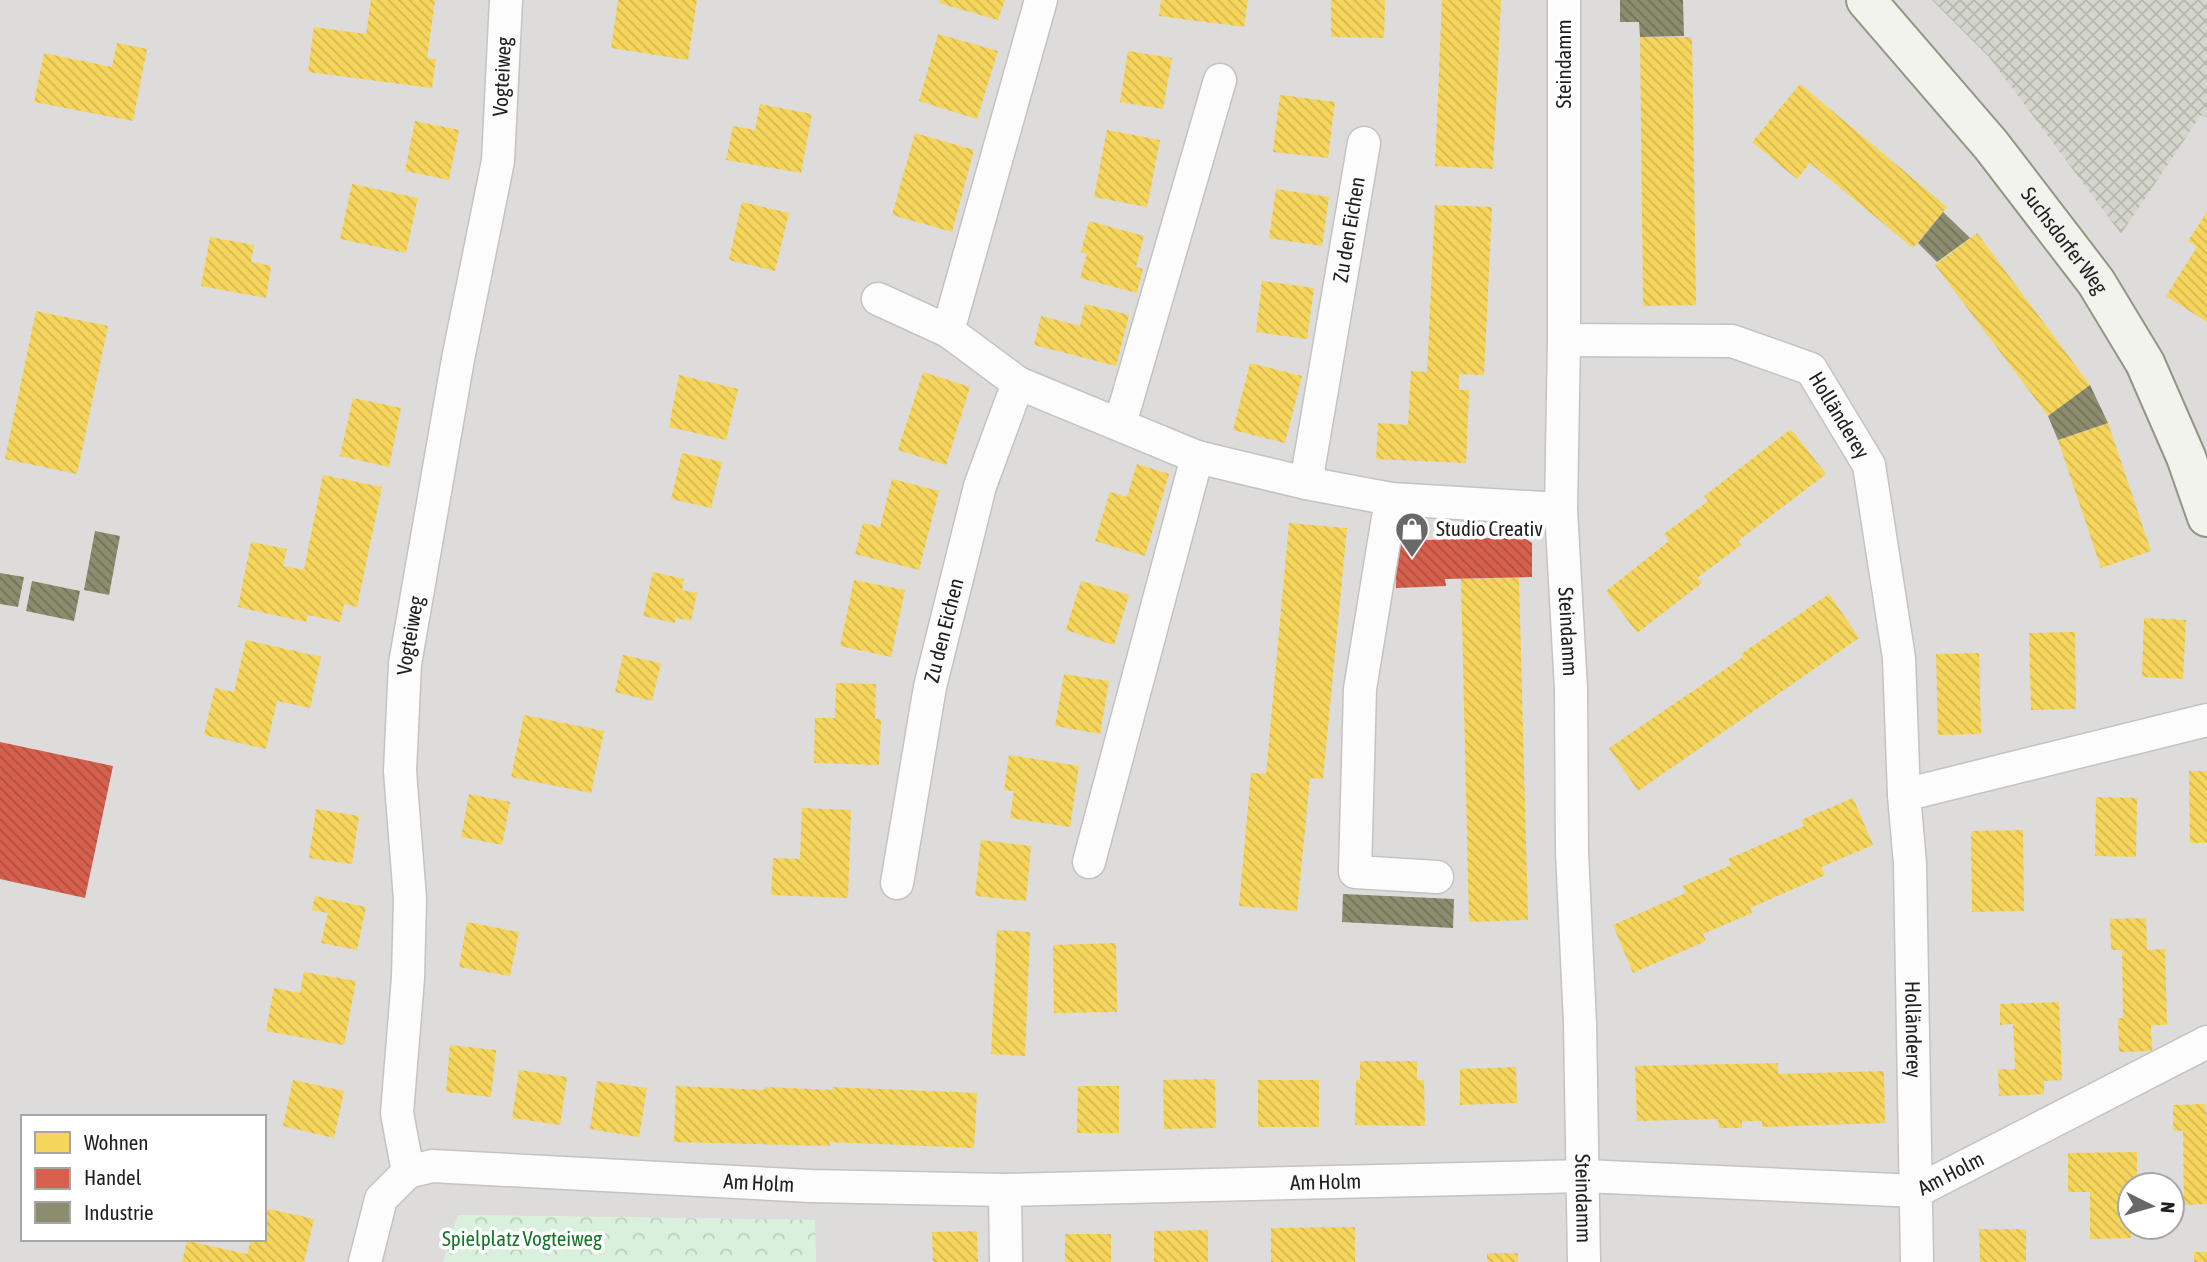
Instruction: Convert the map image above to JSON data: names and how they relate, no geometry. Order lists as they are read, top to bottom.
{
  "streets": {
    "street": [
      "Steindamm",
      "Vogteiweg",
      "Zu den Eichen",
      "Suchsdorfer Weg",
      "Holländerey",
      "Am Holm"
    ]
  },
  "crossings": [
    ["Steindamm", "Holländerey"],
    ["Steindamm", "Am Holm"],
    ["Vogteiweg", "Am Holm"],
    ["Holländerey", "Am Holm"]
  ],
  "parks": ["Spielplatz Vogteiweg"],
  "places": {
    "shop": ["Studio Creativ"]
  },
  "legend": ["Wohnen", "Handel", "Industrie"],
  "north": "right"
}
